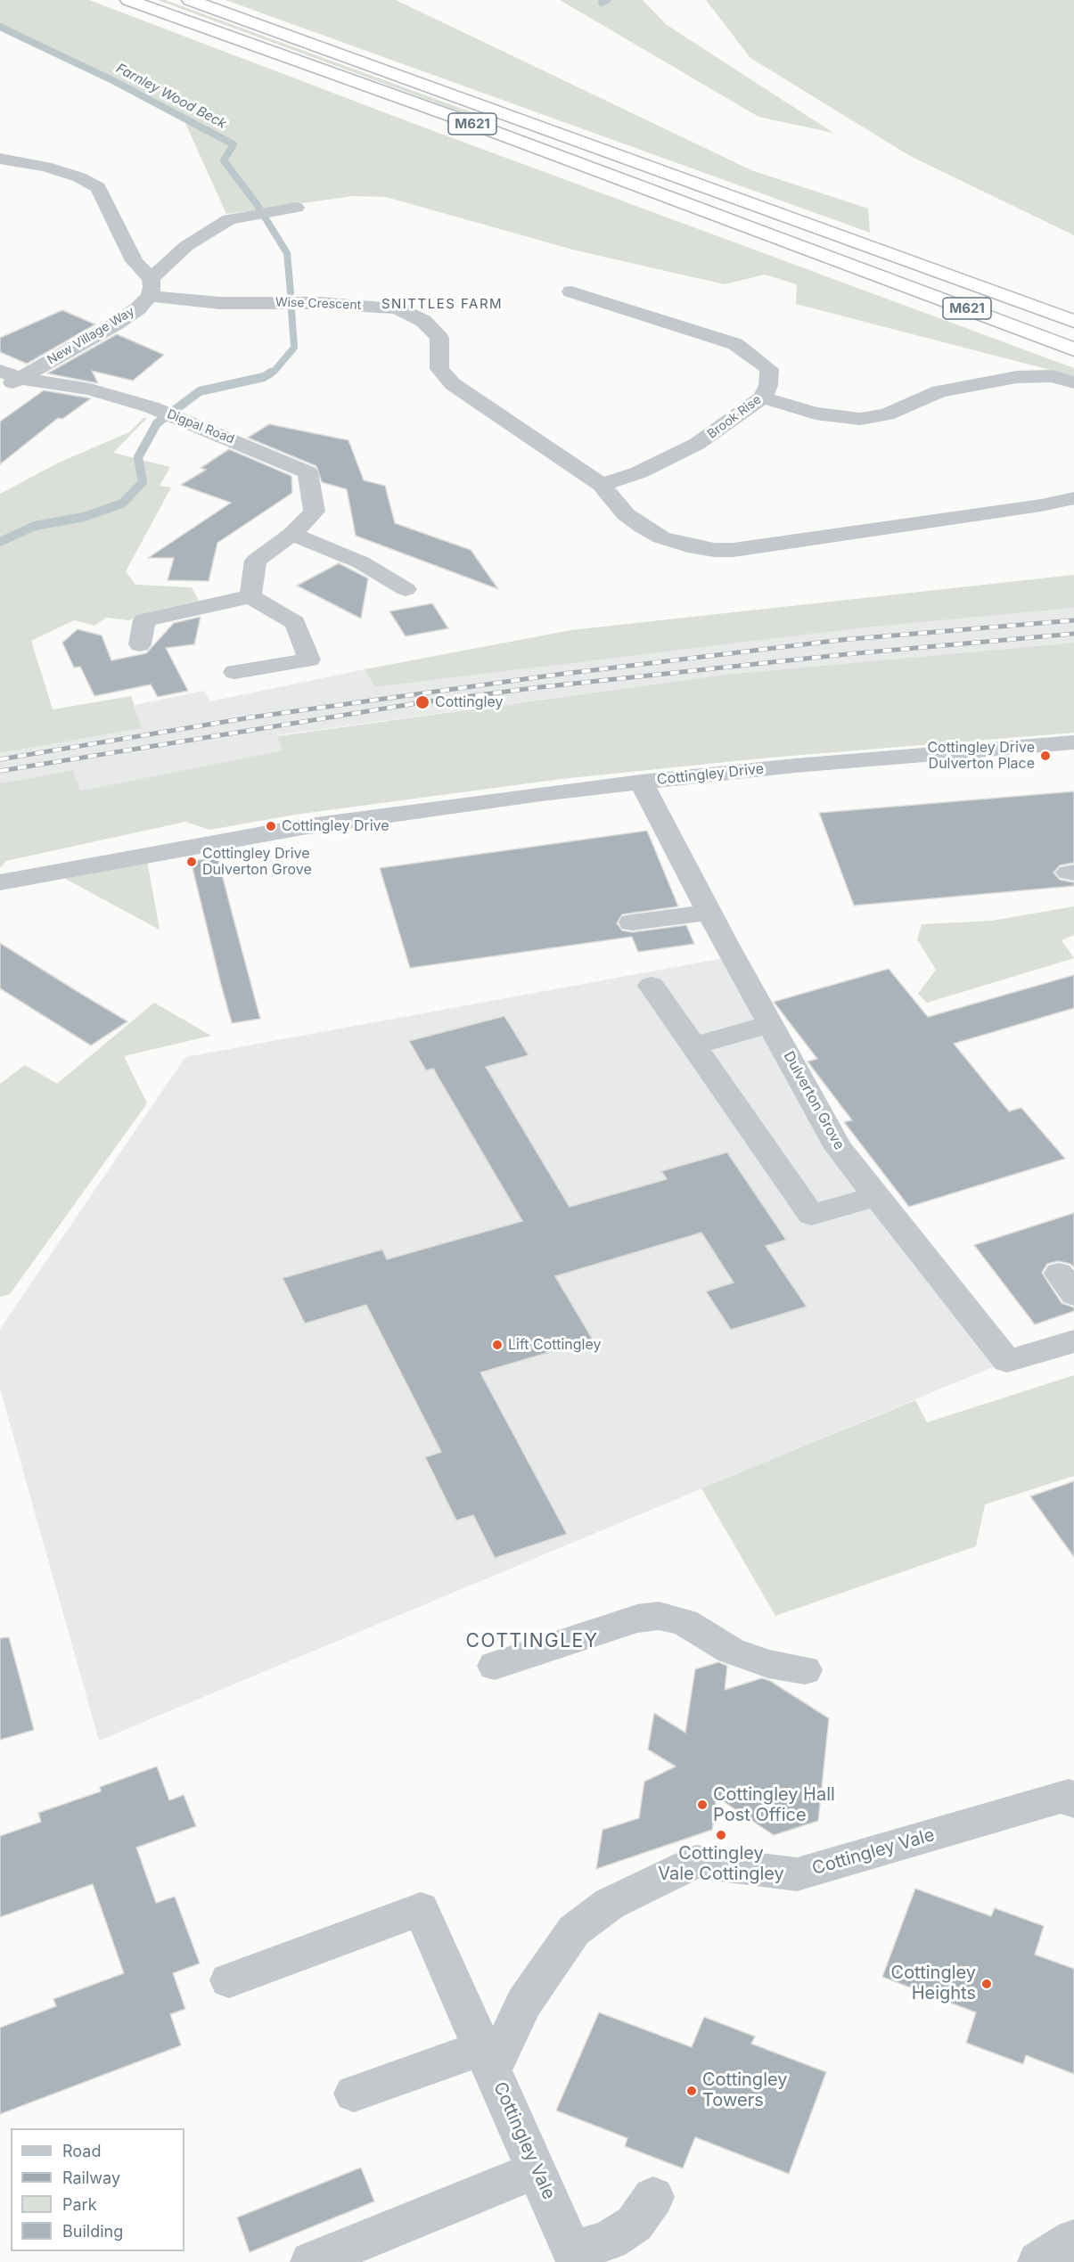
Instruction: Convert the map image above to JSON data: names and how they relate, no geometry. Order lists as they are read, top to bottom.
{
  "streets": {
    "highway": ["M621"],
    "street": [
      "Wise Crescent",
      "New Village Way",
      "Brook Rise",
      "Digpal Road",
      "Cottingley Drive",
      "Dulverton Grove",
      "Cottingley Vale"
    ]
  },
  "crossings": [
    ["Wise Crescent", "New Village Way"],
    ["Wise Crescent", "Brook Rise"],
    ["New Village Way", "Digpal Road"],
    ["Cottingley Drive", "Dulverton Grove"]
  ],
  "districts": ["SNITTLES FARM", "COTTINGLEY"],
  "water": ["Farnley Wood Beck"],
  "places": [
    "Cottingley",
    "Cottingley Drive Dulverton Place",
    "Cottingley Drive",
    "Cottingley Drive Dulverton Grove",
    "Lift Cottingley",
    "Cottingley Hall Post Office",
    "Cottingley Vale Cottingley",
    "Cottingley Heights",
    "Cottingley Towers"
  ],
  "legend": [
    "Road",
    "Railway",
    "Park",
    "Building"
  ]
}
